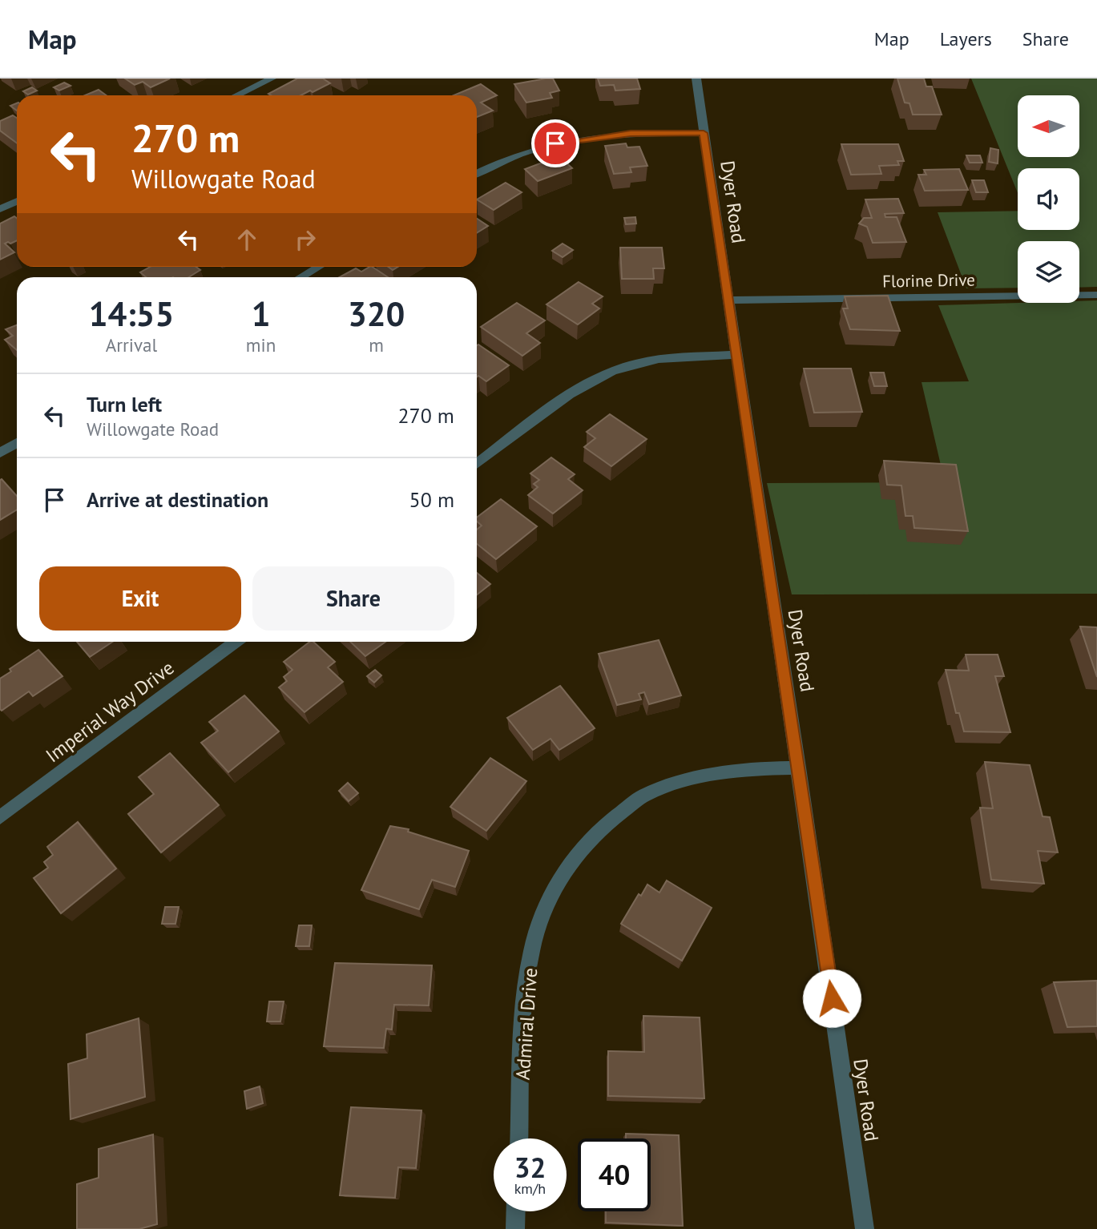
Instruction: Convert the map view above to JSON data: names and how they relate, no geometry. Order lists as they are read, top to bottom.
{
  "streets": {
    "street": [
      "Dyer Road",
      "Florine Drive",
      "Imperial Way Drive",
      "Admiral Drive"
    ]
  },
  "crossings": [
    ["Dyer Road", "Florine Drive"],
    ["Dyer Road", "Admiral Drive"]
  ],
  "north": "left",
  "page": {
    "header": "Map",
    "nav": ["Map", "Layers", "Share"],
    "turn": ["270 m", "Willowgate Road"],
    "eta": [
      "14:55",
      "Arrival",
      "1",
      "min",
      "320",
      "m"
    ],
    "list": [
      {
        "name": "Turn left",
        "note": "Willowgate Road",
        "value": "270 m"
      },
      {
        "name": "Arrive at destination",
        "value": "50 m"
      }
    ],
    "buttons": ["Exit", "Share"],
    "speed": "32 km/h",
    "limit": "40"
  }
}
